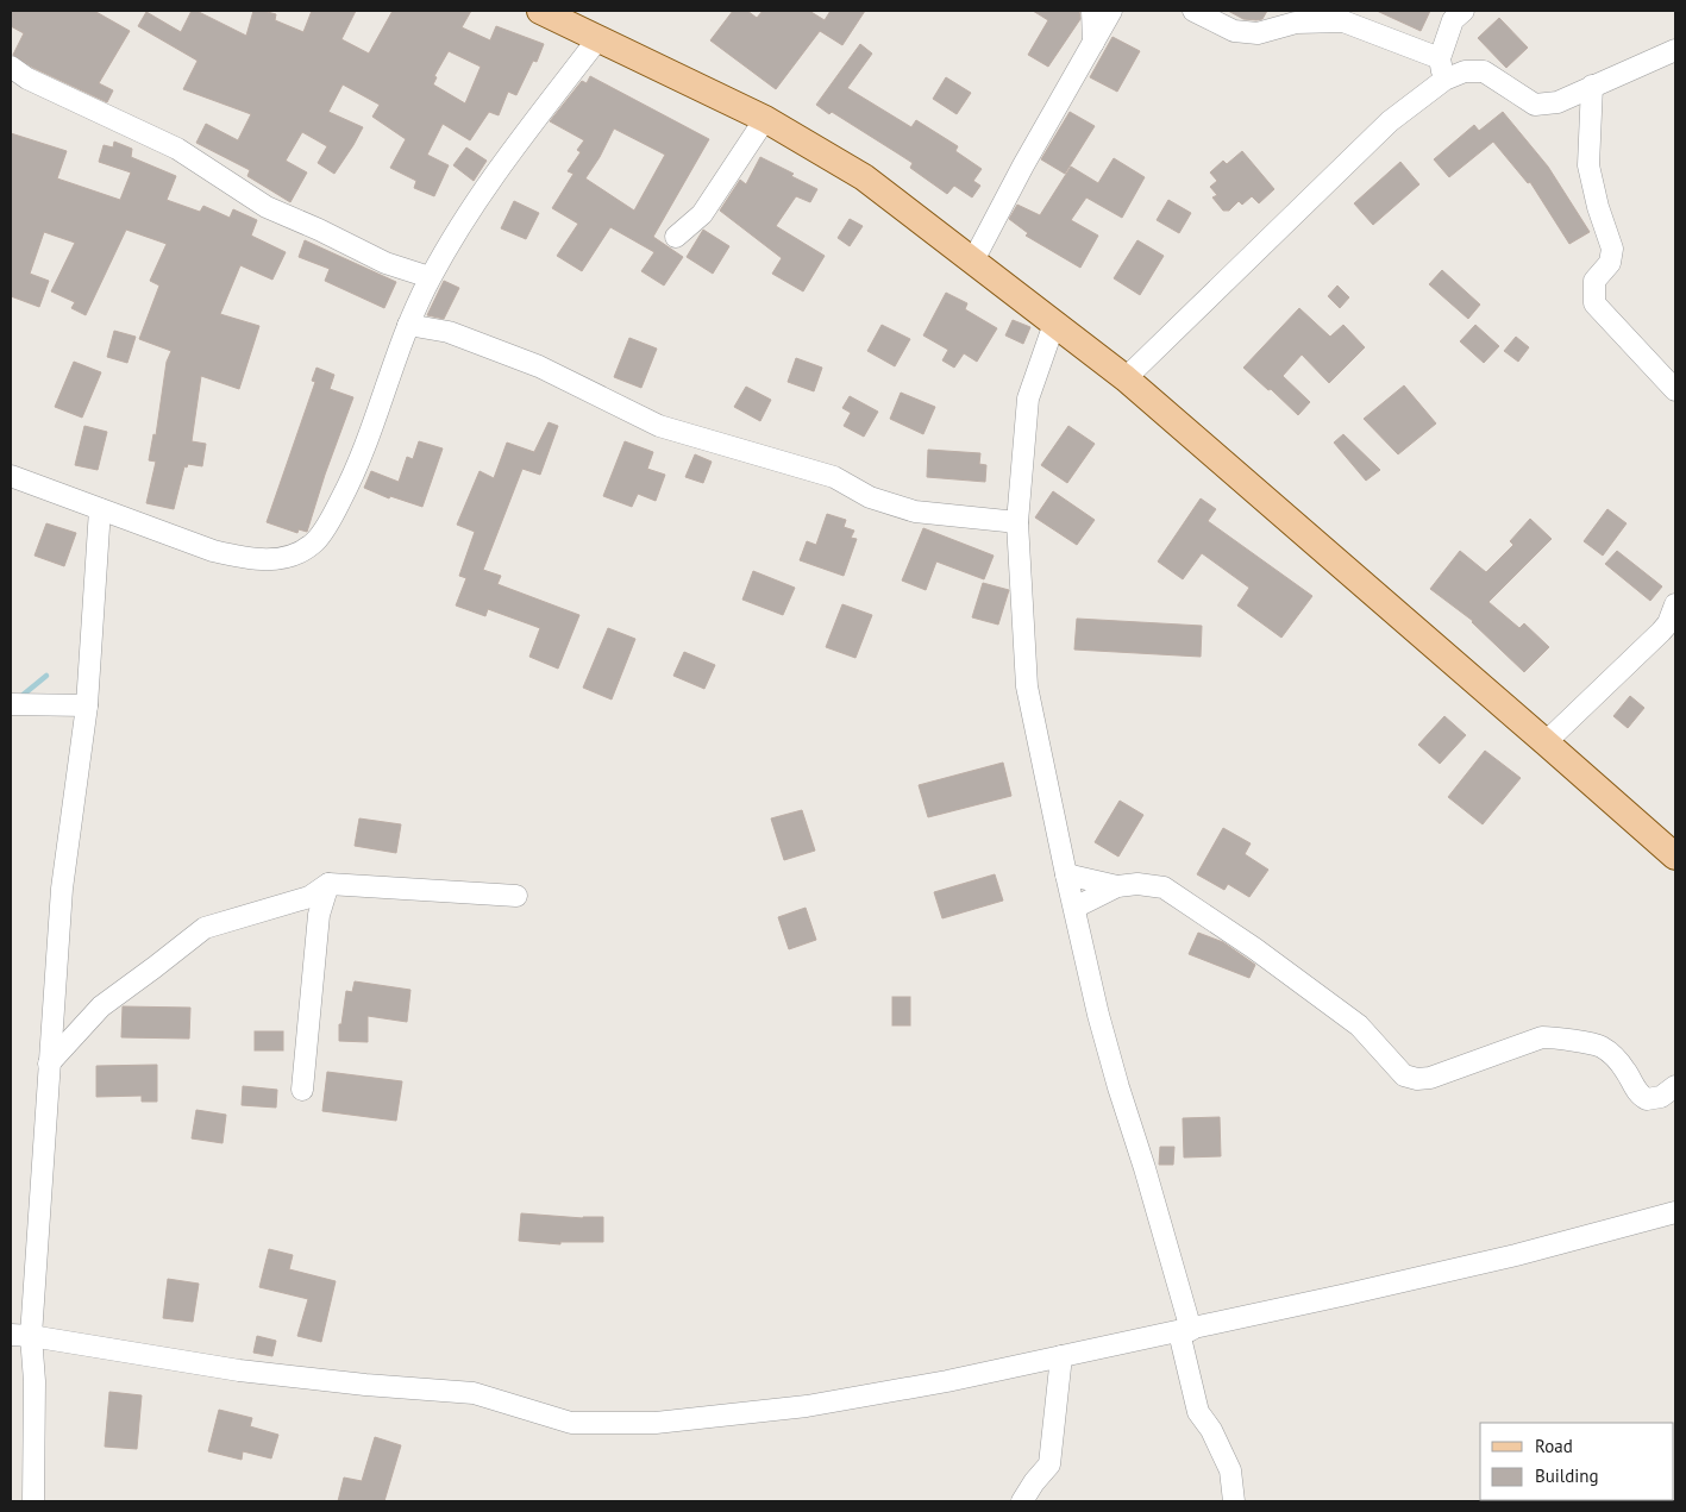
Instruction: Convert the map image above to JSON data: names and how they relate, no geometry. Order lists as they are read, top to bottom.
{
  "legend": ["Road", "Building"]
}
